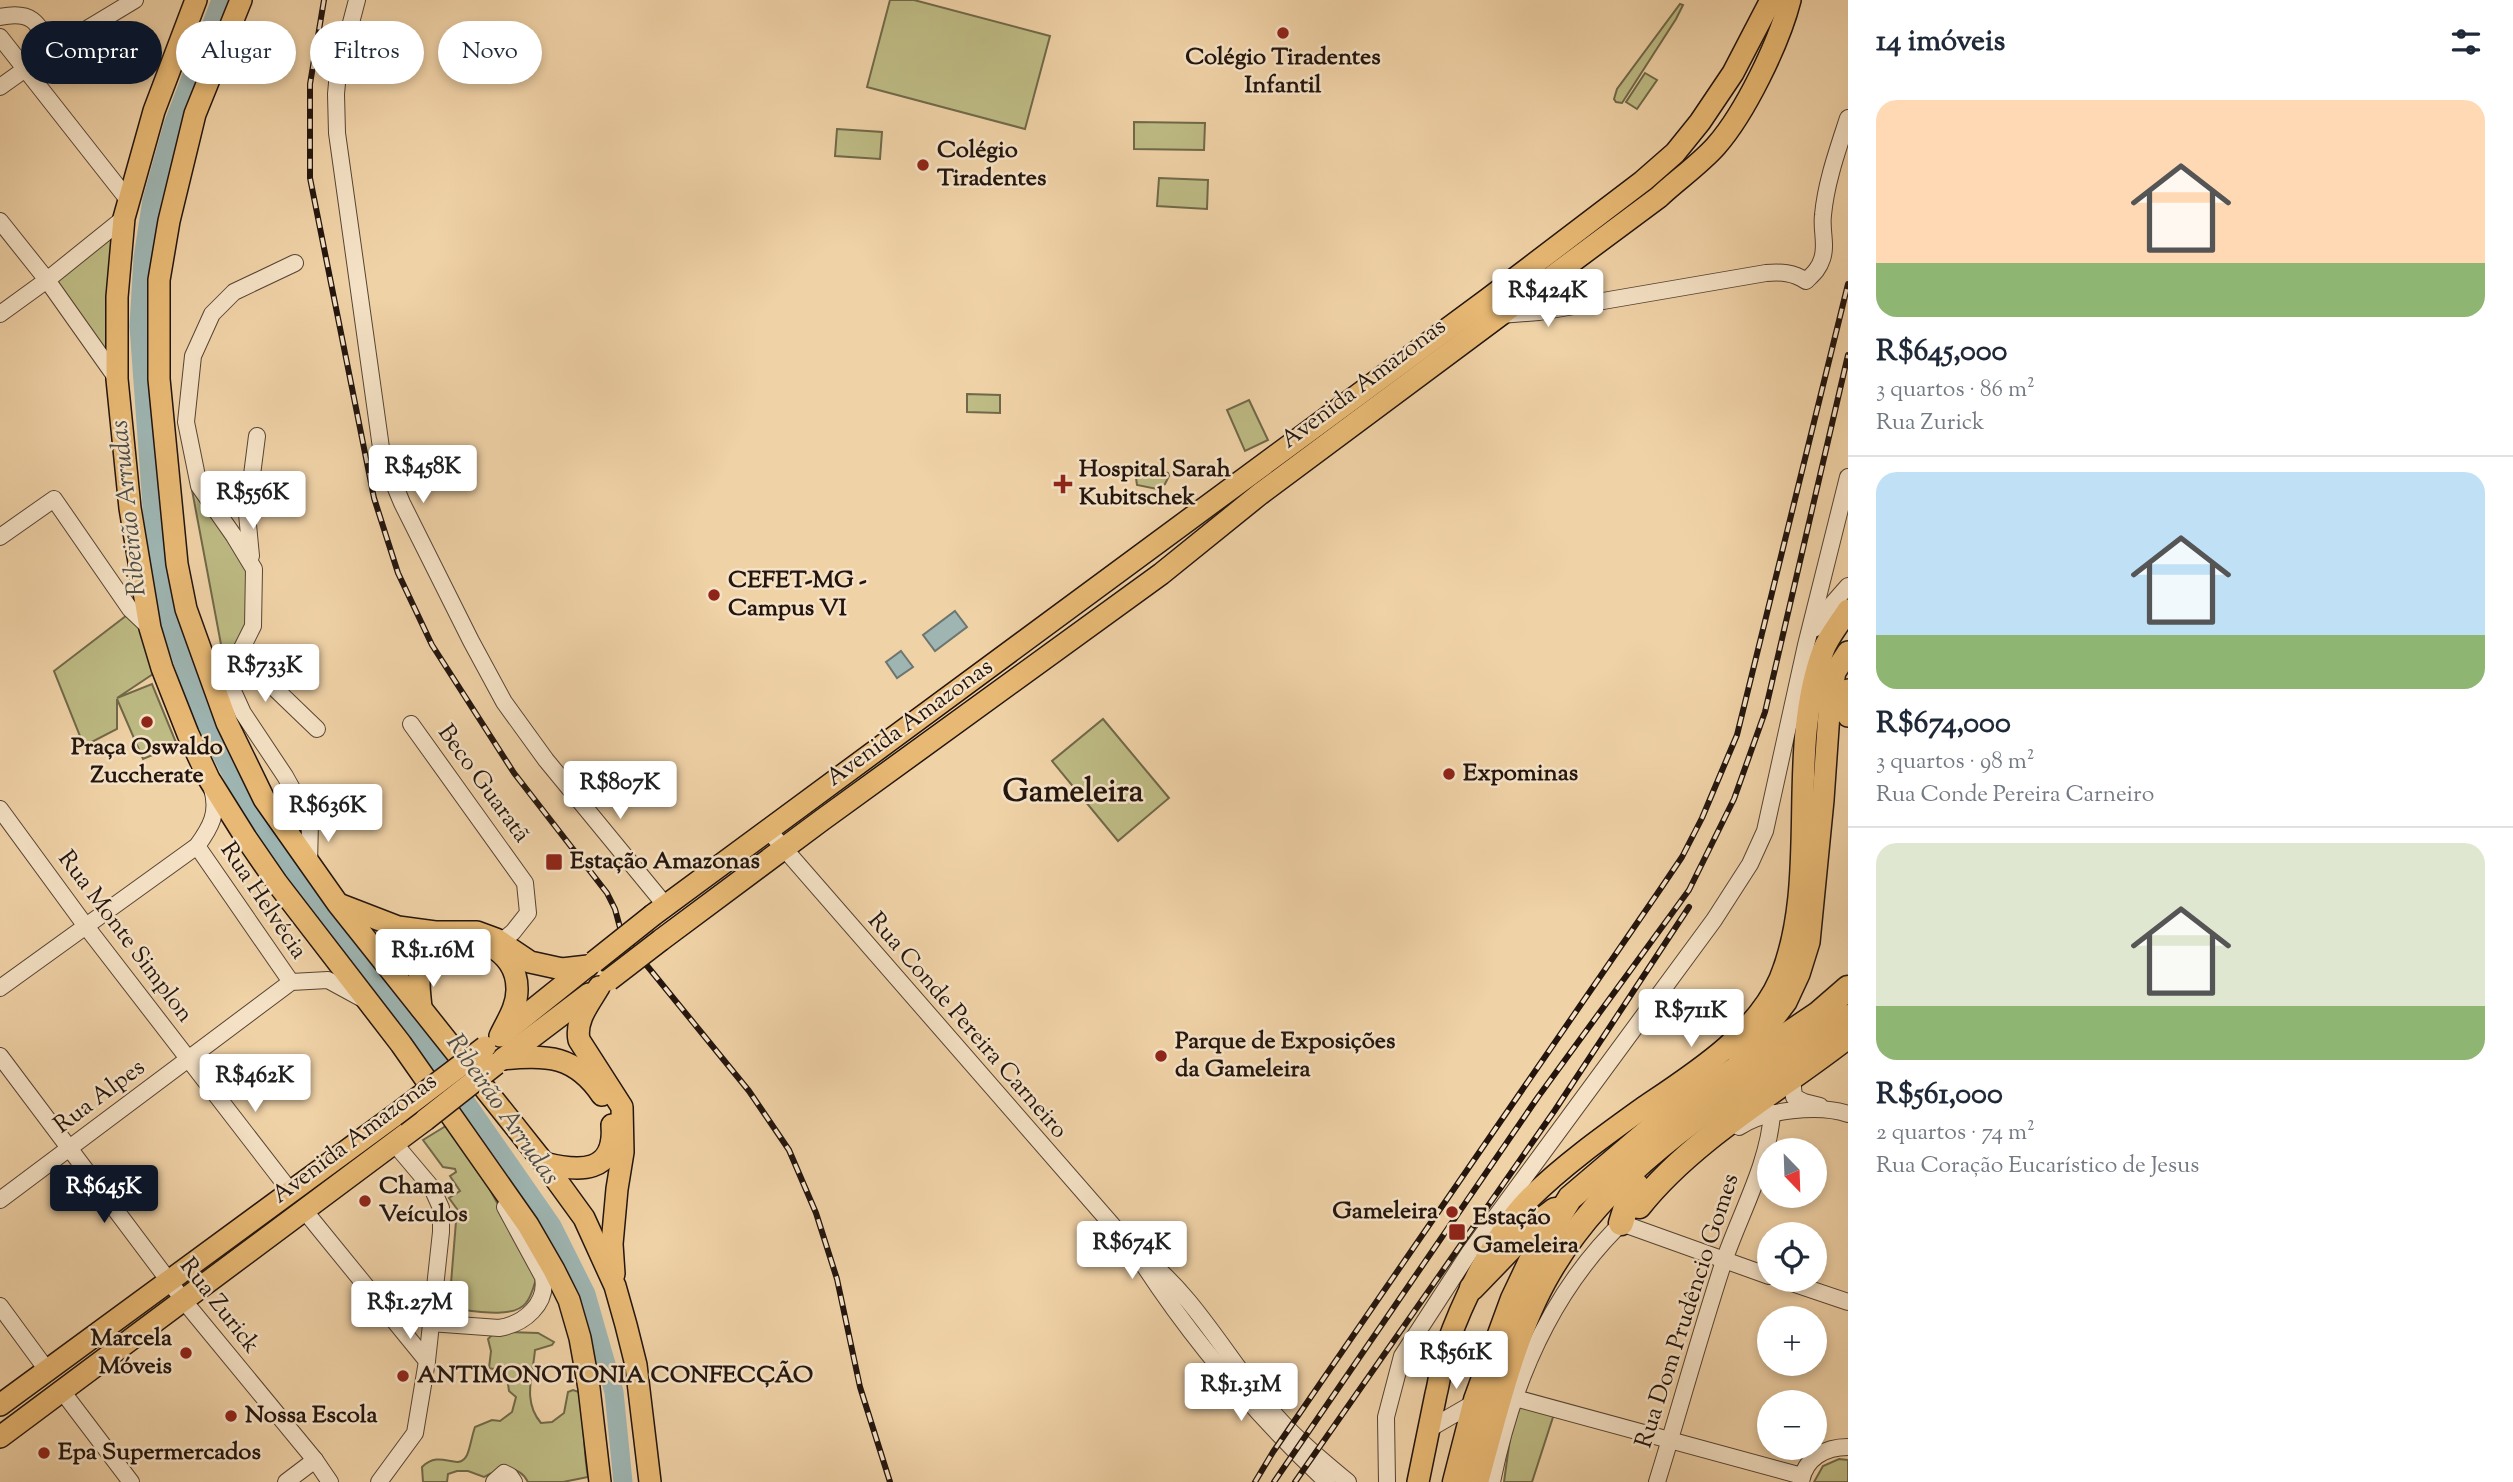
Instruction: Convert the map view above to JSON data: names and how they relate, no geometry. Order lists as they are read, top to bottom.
{
  "streets": {
    "main road": ["Avenida Amazonas"],
    "street": [
      "Beco Guaratã",
      "Rua Helvécia",
      "Rua Monte Simplon",
      "Rua Conde Pereira Carneiro",
      "Rua Alpes",
      "Rua Zurick",
      "Rua Dom Prudêncio Gomes"
    ]
  },
  "crossings": [
    ["Avenida Amazonas", "Rua Monte Simplon"],
    ["Avenida Amazonas", "Rua Conde Pereira Carneiro"],
    ["Avenida Amazonas", "Rua Zurick"],
    ["Rua Helvécia", "Rua Alpes"],
    ["Rua Monte Simplon", "Rua Alpes"],
    ["Rua Alpes", "Rua Zurick"]
  ],
  "districts": ["Gameleira"],
  "water": ["Ribeirão Arrudas"],
  "places": {
    "other": [
      "Colégio Tiradentes Infantil",
      "Colégio Tiradentes",
      "CEFET-MG - Campus VI",
      "Praça Oswaldo Zuccherate",
      "Expominas",
      "Parque de Exposições da Gameleira",
      "Chama Veículos",
      "Gameleira",
      "Marcela Móveis",
      "ANTIMONOTONIA CONFECÇÃO",
      "Nossa Escola",
      "Epa Supermercados"
    ],
    "health": ["Hospital Sarah Kubitschek"],
    "transit": ["Estação Amazonas", "Estação Gameleira"]
  },
  "north": "bottom right",
  "page": {
    "heading": "14 imóveis",
    "chip": [
      "Comprar",
      "Alugar",
      "Filtros",
      "Novo"
    ],
    "list": [
      {
        "name": "R$645,000",
        "note": "3 quartos · 86 m² · Rua Zurick"
      },
      {
        "name": "R$674,000",
        "note": "3 quartos · 98 m² · Rua Conde Pereira Carneiro"
      },
      {
        "name": "R$561,000",
        "note": "2 quartos · 74 m² · Rua Coração Eucarístico de Jesus"
      }
    ],
    "price": [
      "R$424K",
      "R$458K",
      "R$556K",
      "R$733K",
      "R$807K",
      "R$636K",
      "R$1.16M",
      "R$711K",
      "R$462K",
      "R$645K",
      "R$674K",
      "R$1.27M",
      "R$561K",
      "R$1.31M"
    ],
    "map_buttons": ["+", "−"]
  }
}
